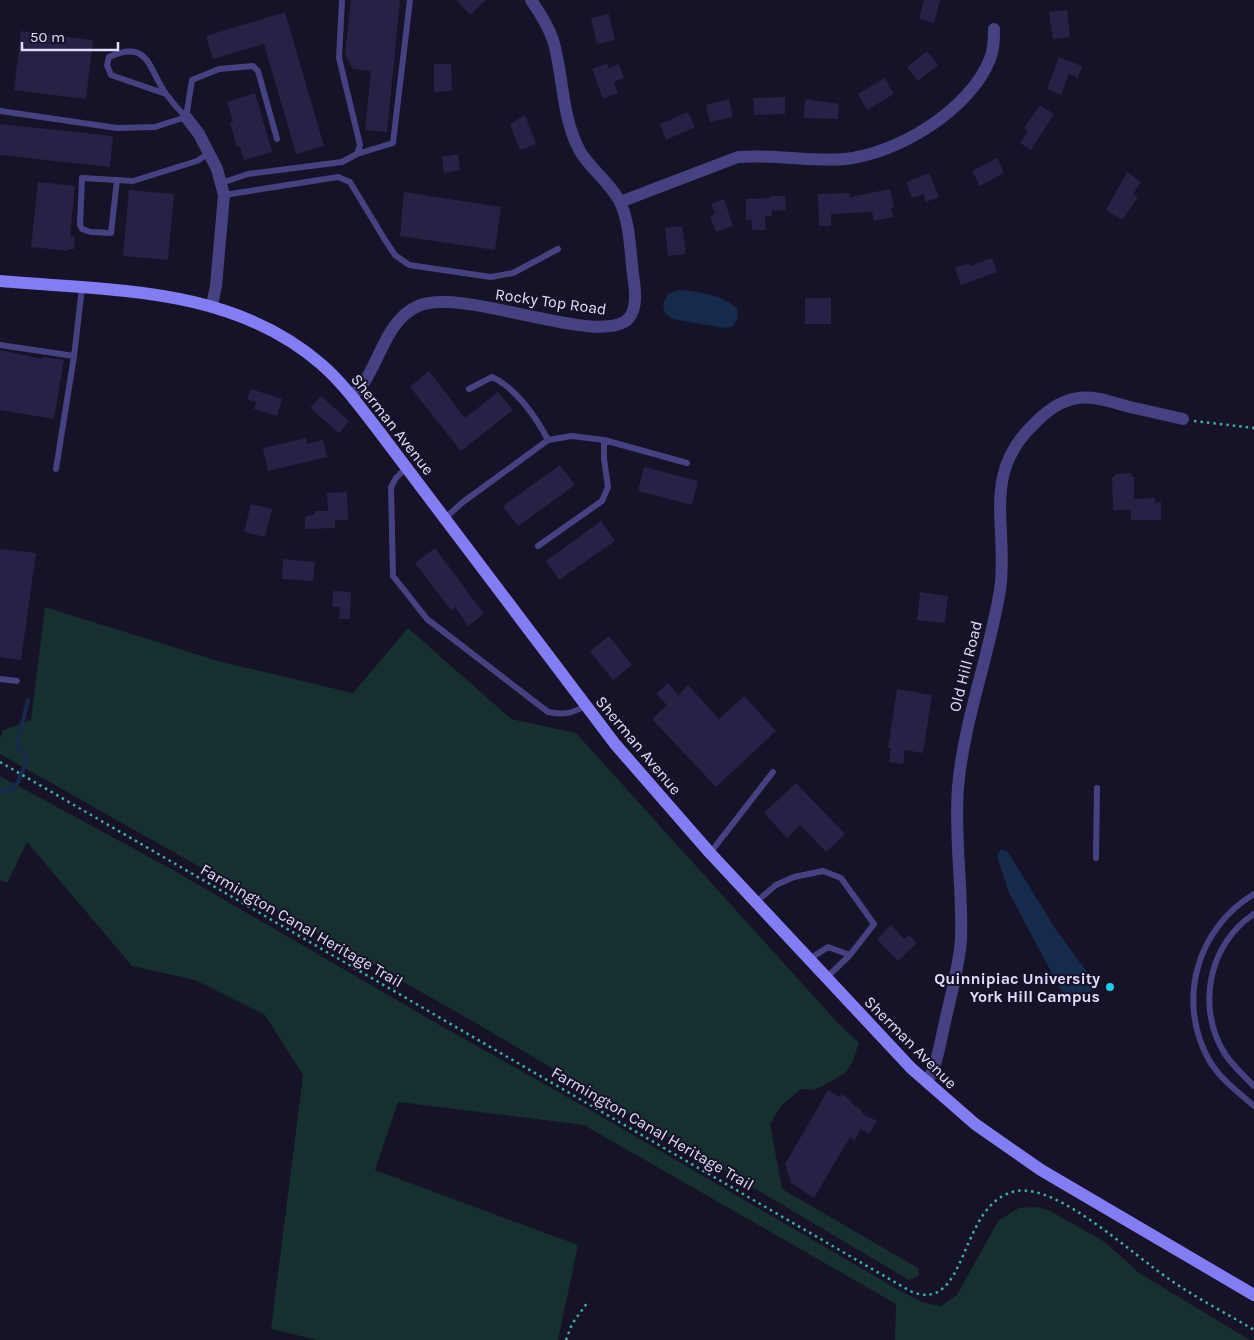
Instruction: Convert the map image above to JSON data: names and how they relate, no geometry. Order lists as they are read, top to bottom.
{
  "streets": {
    "main road": ["Sherman Avenue"],
    "street": ["Rocky Top Road", "Old Hill Road"],
    "path": ["Farmington Canal Heritage Trail"]
  },
  "crossings": [
    ["Rocky Top Road", "Sherman Avenue"],
    ["Sherman Avenue", "Old Hill Road"]
  ],
  "places": ["Quinnipiac University York Hill Campus"],
  "scale_bar": "50 m"
}
